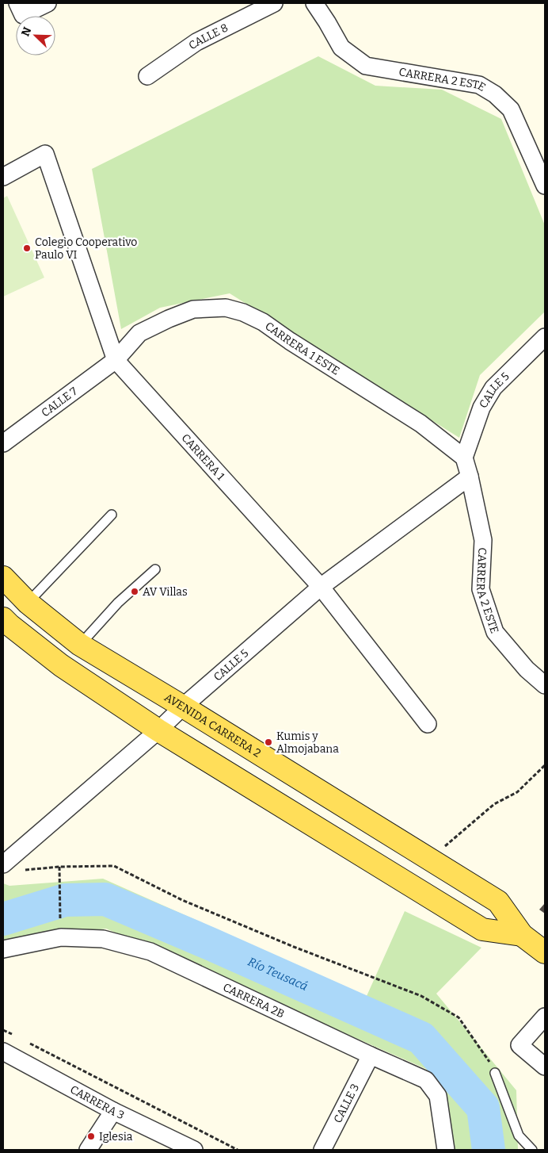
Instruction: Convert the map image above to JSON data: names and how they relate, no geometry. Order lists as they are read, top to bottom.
{
  "streets": {
    "main road": ["AVENIDA CARRERA 2"],
    "street": [
      "CALLE 8",
      "CARRERA 2 ESTE",
      "CARRERA 1 ESTE",
      "CALLE 5",
      "CALLE 7",
      "CARRERA 1",
      "CARRERA 2B",
      "CARRERA 3",
      "CALLE 3"
    ]
  },
  "crossings": [
    ["CARRERA 2 ESTE", "CALLE 5"],
    ["CARRERA 1 ESTE", "CALLE 5"],
    ["CARRERA 1 ESTE", "CALLE 7"],
    ["CARRERA 1 ESTE", "CARRERA 1"],
    ["CALLE 5", "CARRERA 1"],
    ["CALLE 5", "AVENIDA CARRERA 2"],
    ["CALLE 7", "CARRERA 1"],
    ["CARRERA 2B", "CALLE 3"]
  ],
  "water": ["Río Teusacá"],
  "places": [
    "Colegio Cooperativo Paulo VI",
    "AV Villas",
    "Kumis y Almojabana",
    "Iglesia"
  ],
  "north": "top left"
}
